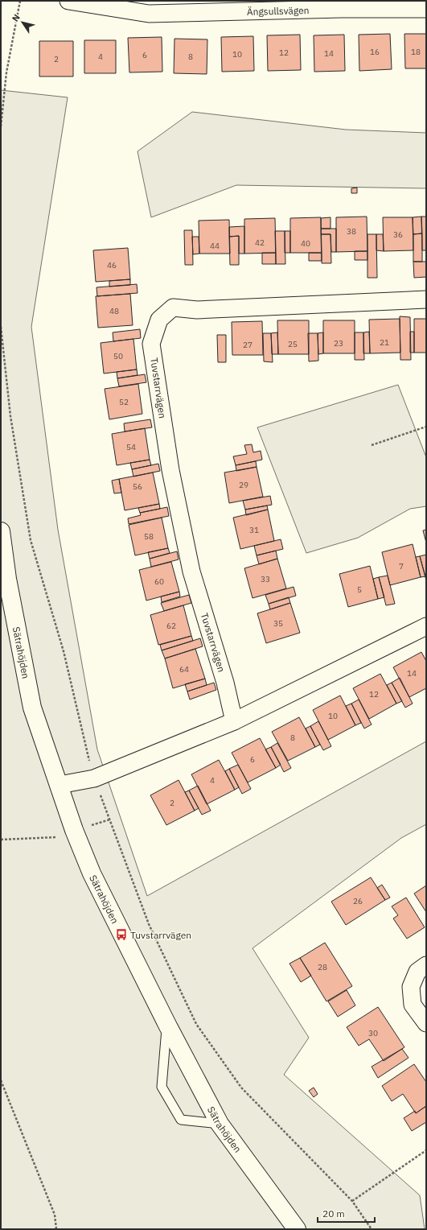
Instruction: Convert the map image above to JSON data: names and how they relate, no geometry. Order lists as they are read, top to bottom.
{
  "streets": {
    "street": ["Ängsullsvägen", "Tuvstarrvägen", "Sätrahöjden"]
  },
  "places": {
    "bus stop": ["Tuvstarrvägen"]
  },
  "house_numbers": [
    "16",
    "18",
    "12",
    "14",
    "10",
    "6",
    "4",
    "8",
    "2",
    "38",
    "36",
    "42",
    "40",
    "44",
    "46",
    "48",
    "21",
    "23",
    "25",
    "27",
    "50",
    "52",
    "54",
    "29",
    "56",
    "31",
    "58",
    "7",
    "33",
    "60",
    "5",
    "35",
    "62",
    "64",
    "14",
    "12",
    "10",
    "8",
    "6",
    "4",
    "2",
    "26",
    "28",
    "30"
  ],
  "scale_bar": "20 m",
  "north": "top left"
}
